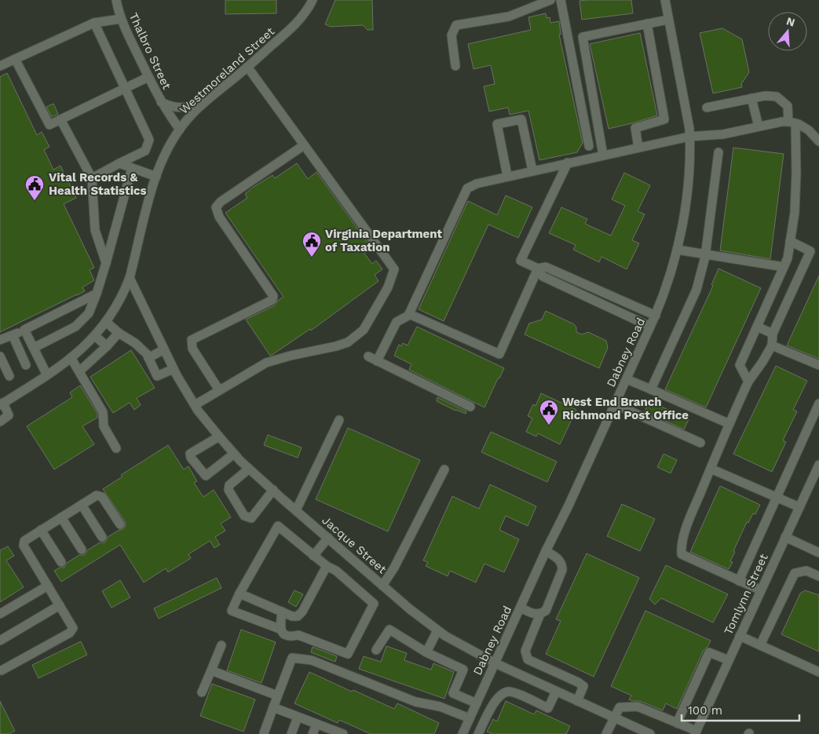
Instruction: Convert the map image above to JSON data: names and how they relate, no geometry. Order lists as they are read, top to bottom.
{
  "streets": {
    "street": [
      "Thalbro Street",
      "Westmoreland Street",
      "Dabney Road",
      "Jacque Street",
      "Tomlynn Street"
    ]
  },
  "crossings": [
    ["Thalbro Street", "Westmoreland Street"],
    ["Westmoreland Street", "Jacque Street"],
    ["Dabney Road", "Jacque Street"]
  ],
  "places": {
    "public building": ["Vital Records & Health Statistics", "Virginia Department of Taxation", "West End Branch Richmond Post Office"]
  },
  "scale_bar": "100 m",
  "north": "top"
}
